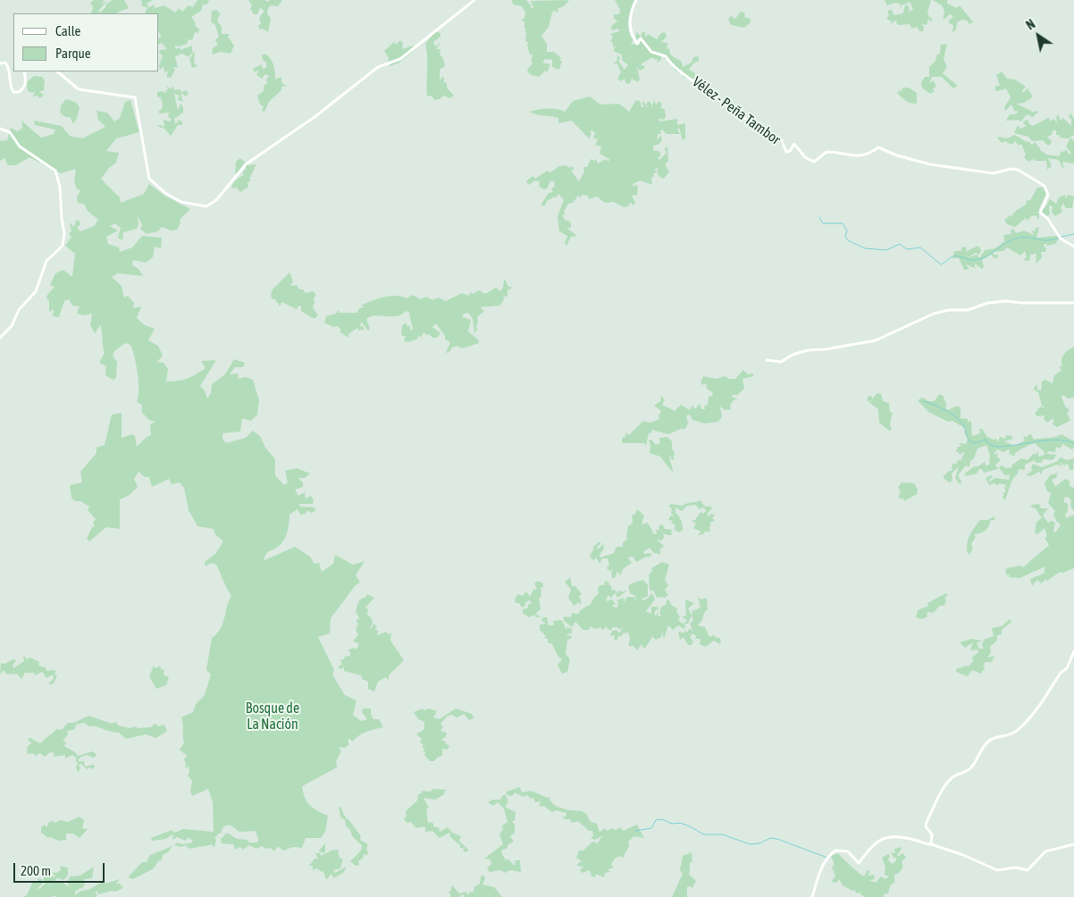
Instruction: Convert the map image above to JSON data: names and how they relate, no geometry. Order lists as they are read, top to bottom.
{
  "streets": {
    "street": ["Vélez - Peña Tambor"]
  },
  "parks": ["Bosque de La Nación"],
  "legend": ["Calle", "Parque"],
  "scale_bar": "200 m",
  "north": "top left"
}
